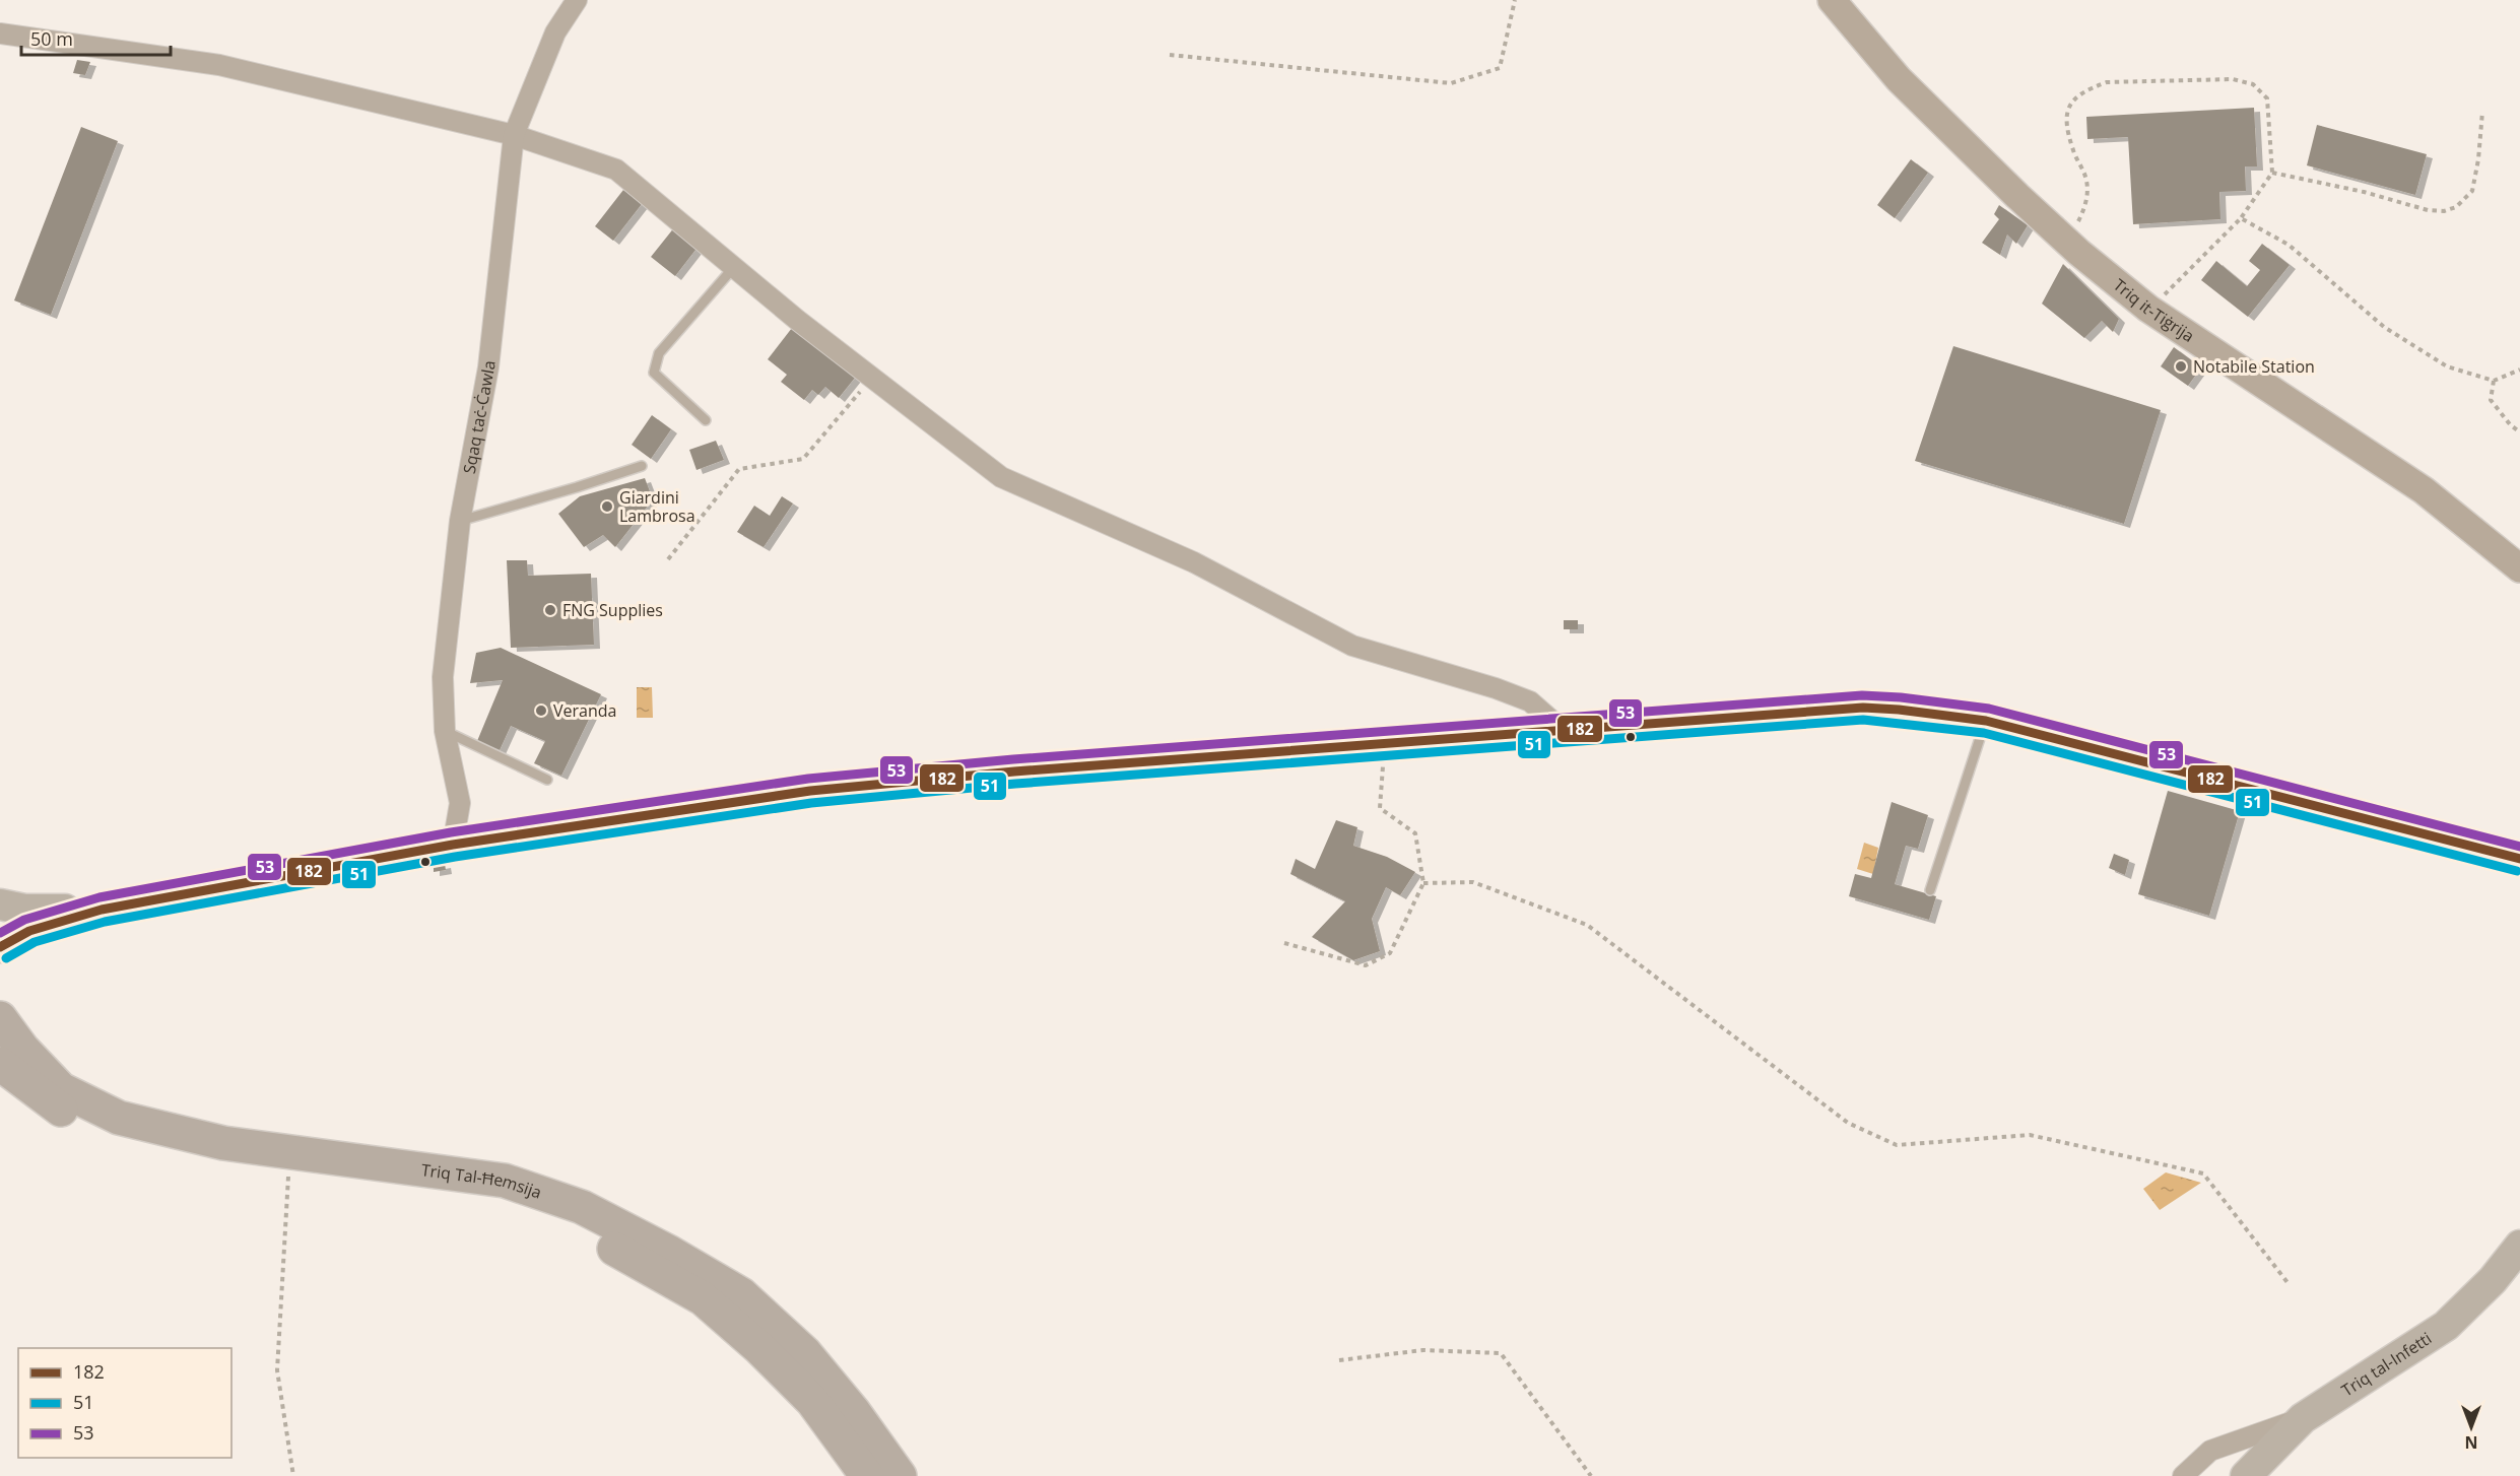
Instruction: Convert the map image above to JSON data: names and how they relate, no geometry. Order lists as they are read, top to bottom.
{
  "streets": {
    "highway": ["Triq Tal-Ħemsija"],
    "main road": ["Triq it-Tiġrija", "Triq tal-Infetti"],
    "street": ["Sqaq taċ-Ċawla"]
  },
  "places": [
    "Notabile Station",
    "Giardini Lambrosa",
    "FNG Supplies",
    "Veranda"
  ],
  "lines": ["transit line 53", "transit line 182", "transit line 51"],
  "legend": ["182", "51", "53"],
  "scale_bar": "50 m",
  "north": "bottom"
}
